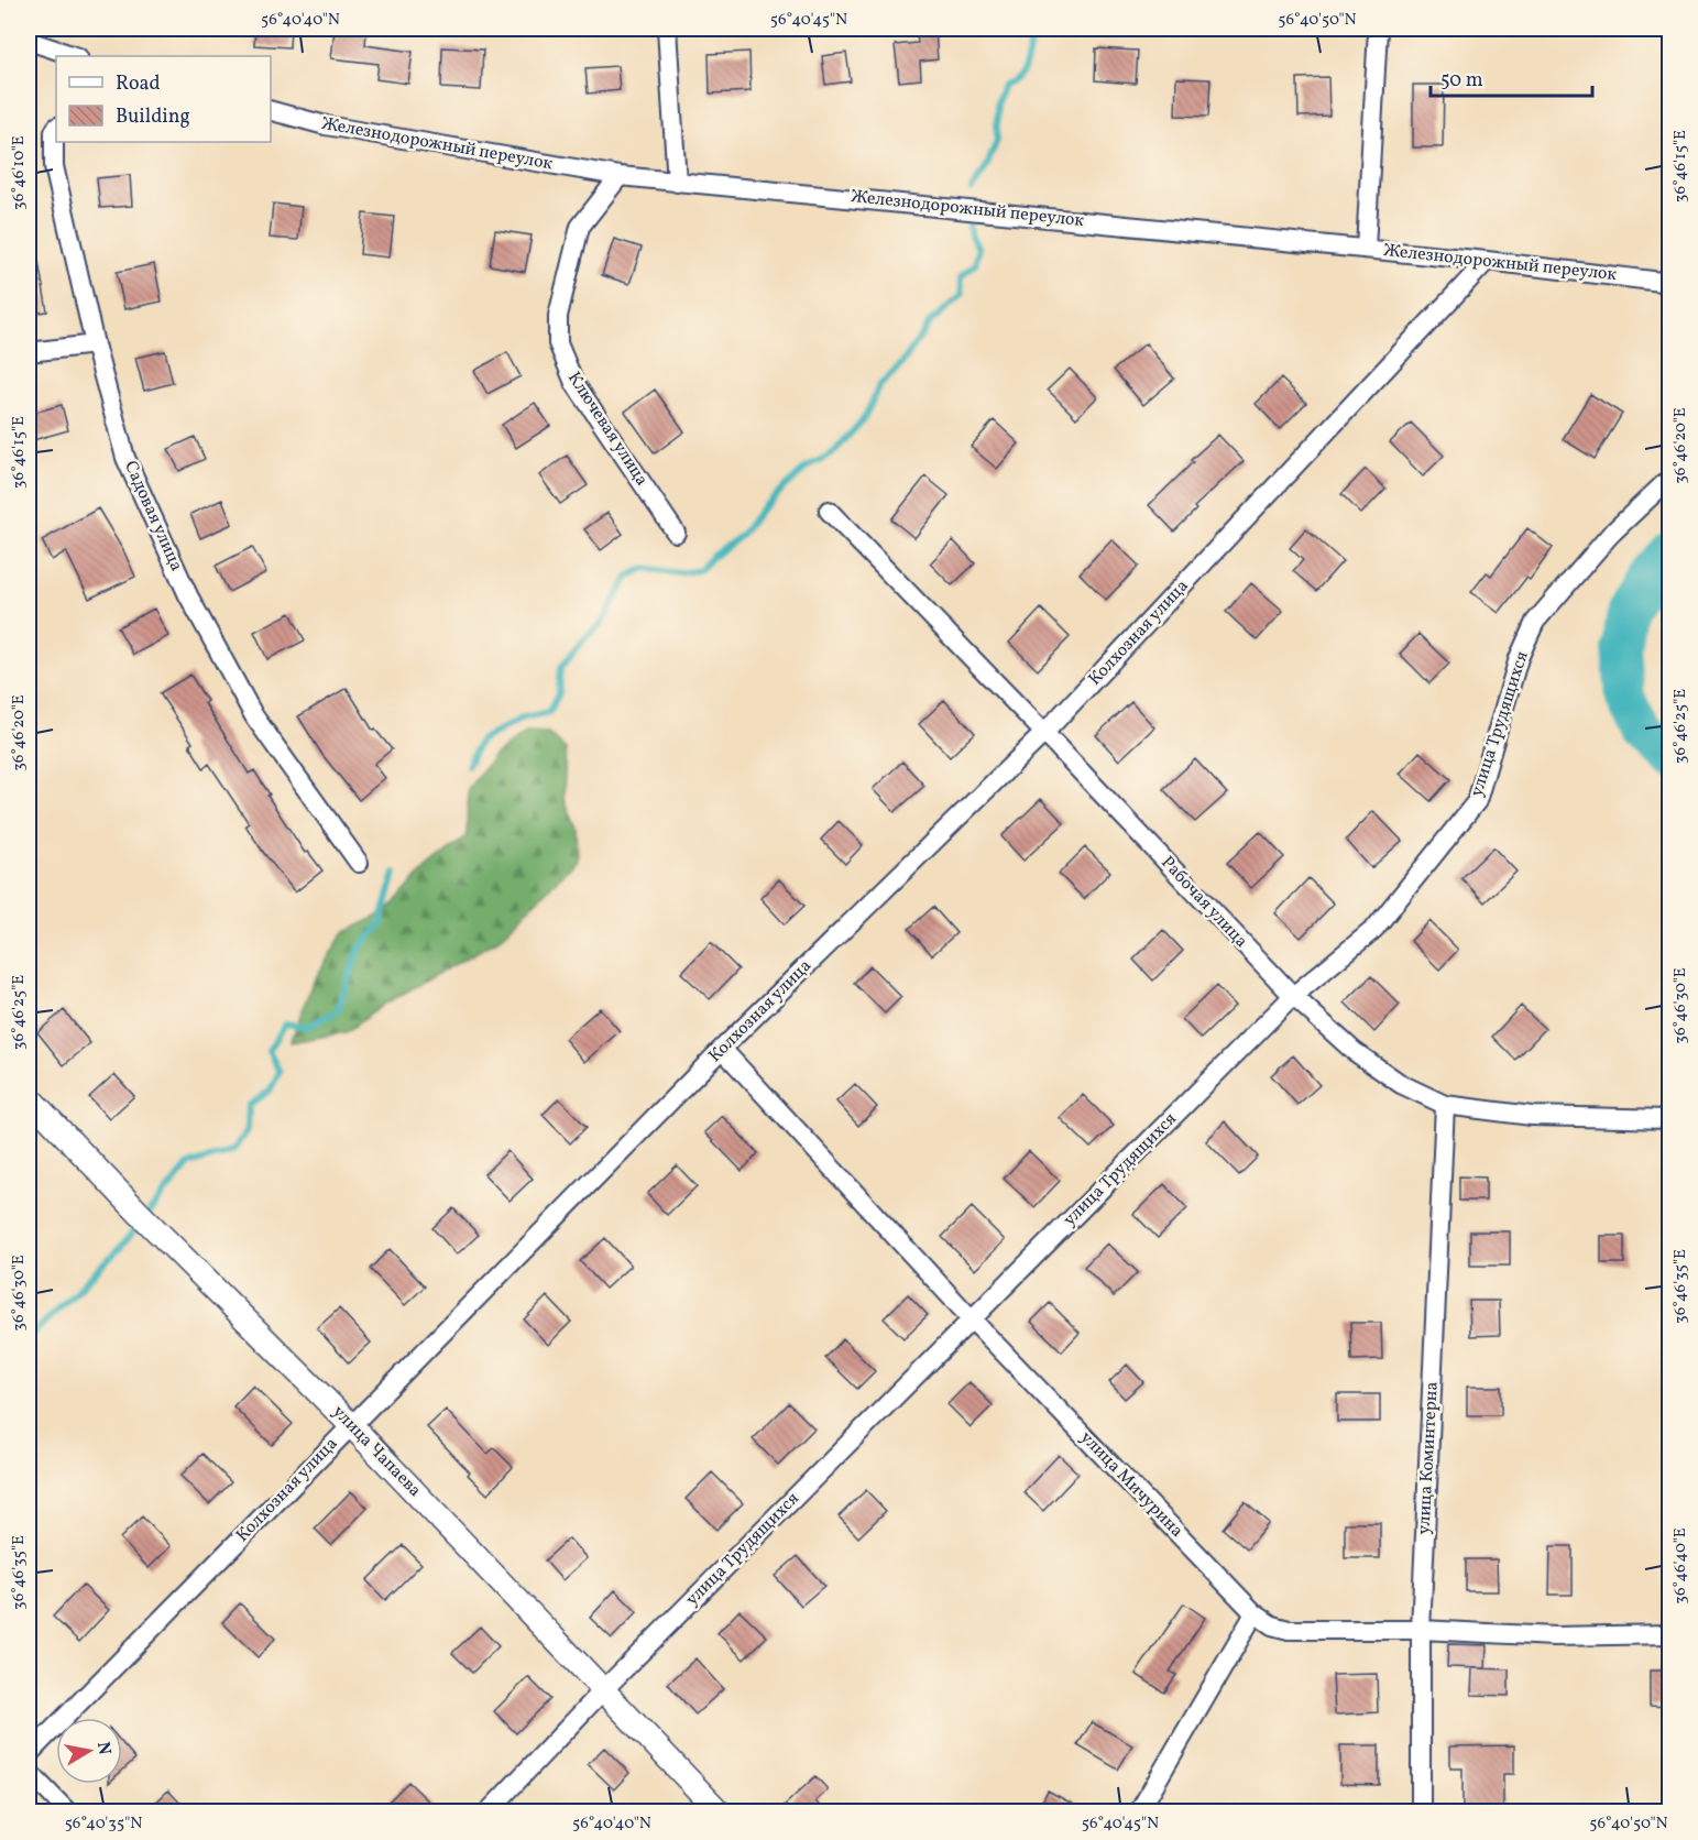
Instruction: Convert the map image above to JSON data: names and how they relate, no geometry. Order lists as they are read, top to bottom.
{
  "streets": {
    "street": [
      "Железнодорожный переулок",
      "Ключевая улица",
      "Садовая улица",
      "Колхозная улица",
      "улица Трудящихся",
      "Рабочая улица",
      "улица Чапаева",
      "улица Коминтерна",
      "улица Мичурина"
    ]
  },
  "crossings": [
    ["Железнодорожный переулок", "Ключевая улица"],
    ["Железнодорожный переулок", "Колхозная улица"],
    ["Колхозная улица", "Рабочая улица"],
    ["Колхозная улица", "улица Чапаева"],
    ["Колхозная улица", "улица Мичурина"],
    ["улица Трудящихся", "Рабочая улица"],
    ["улица Трудящихся", "улица Чапаева"],
    ["улица Трудящихся", "улица Мичурина"],
    ["Рабочая улица", "улица Коминтерна"],
    ["улица Коминтерна", "улица Мичурина"]
  ],
  "legend": ["Road", "Building"],
  "scale_bar": "50 m",
  "north": "right",
  "coordinates": [
    "56°40'40\"N",
    "56°40'45\"N",
    "56°40'50\"N",
    "36°46'15\"E",
    "36°46'10\"E",
    "36°46'20\"E",
    "36°46'25\"E",
    "36°46'30\"E",
    "36°46'35\"E",
    "36°46'40\"E",
    "56°40'35\"N"
  ]
}
